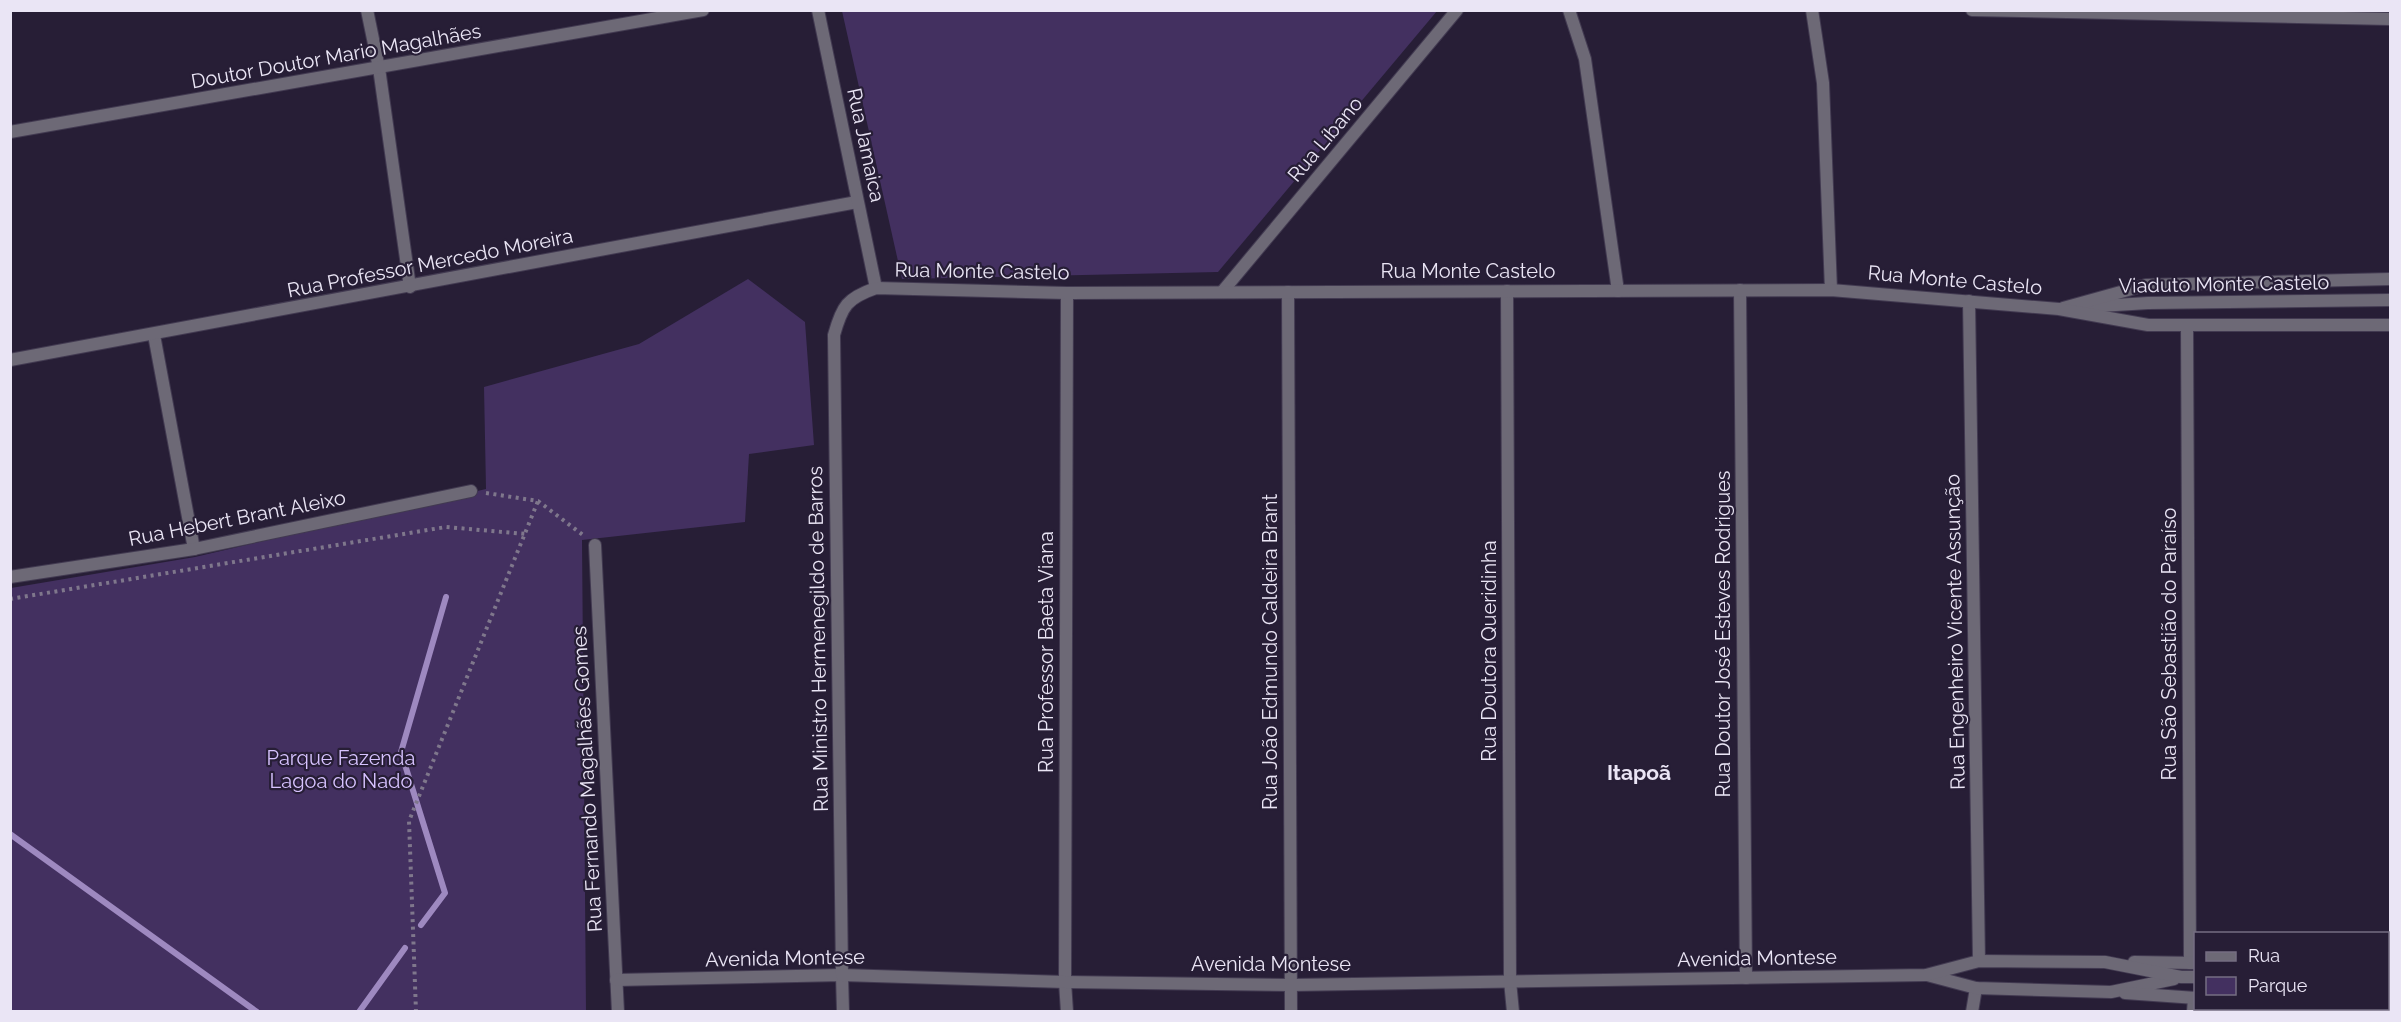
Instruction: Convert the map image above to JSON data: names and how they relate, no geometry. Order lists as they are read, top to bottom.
{
  "streets": {
    "street": [
      "Doutor Doutor Mario Magalhães",
      "Rua Líbano",
      "Rua Jamaica",
      "Rua Professor Mercedo Moreira",
      "Rua Monte Castelo",
      "Viaduto Monte Castelo",
      "Rua Hebert Brant Aleixo",
      "Rua Engenheiro Vicente Assunção",
      "Rua Doutor José Esteves Rodrigues",
      "Rua Ministro Hermenegildo de Barros",
      "Rua São Sebastião do Paraíso",
      "Rua Doutora Queridinha",
      "Rua Professor Baeta Viana",
      "Rua João Edmundo Caldeira Brant",
      "Rua Fernando Magalhães Gomes",
      "Avenida Montese"
    ]
  },
  "crossings": [
    ["Rua Líbano", "Rua Monte Castelo"],
    ["Rua Jamaica", "Rua Professor Mercedo Moreira"],
    ["Rua Jamaica", "Rua Monte Castelo"],
    ["Rua Jamaica", "Rua Ministro Hermenegildo de Barros"],
    ["Rua Monte Castelo", "Viaduto Monte Castelo"],
    ["Rua Monte Castelo", "Rua Engenheiro Vicente Assunção"],
    ["Rua Monte Castelo", "Rua Doutor José Esteves Rodrigues"],
    ["Rua Monte Castelo", "Rua Ministro Hermenegildo de Barros"],
    ["Rua Monte Castelo", "Rua São Sebastião do Paraíso"],
    ["Rua Monte Castelo", "Rua Doutora Queridinha"],
    ["Rua Monte Castelo", "Rua Professor Baeta Viana"],
    ["Rua Monte Castelo", "Rua João Edmundo Caldeira Brant"],
    ["Rua Engenheiro Vicente Assunção", "Avenida Montese"],
    ["Rua Doutor José Esteves Rodrigues", "Avenida Montese"],
    ["Rua Ministro Hermenegildo de Barros", "Avenida Montese"],
    ["Rua Doutora Queridinha", "Avenida Montese"],
    ["Rua Professor Baeta Viana", "Avenida Montese"],
    ["Rua João Edmundo Caldeira Brant", "Avenida Montese"],
    ["Rua Fernando Magalhães Gomes", "Avenida Montese"]
  ],
  "districts": ["Itapoã"],
  "parks": ["Parque Fazenda Lagoa do Nado"],
  "legend": ["Rua", "Parque"]
}
